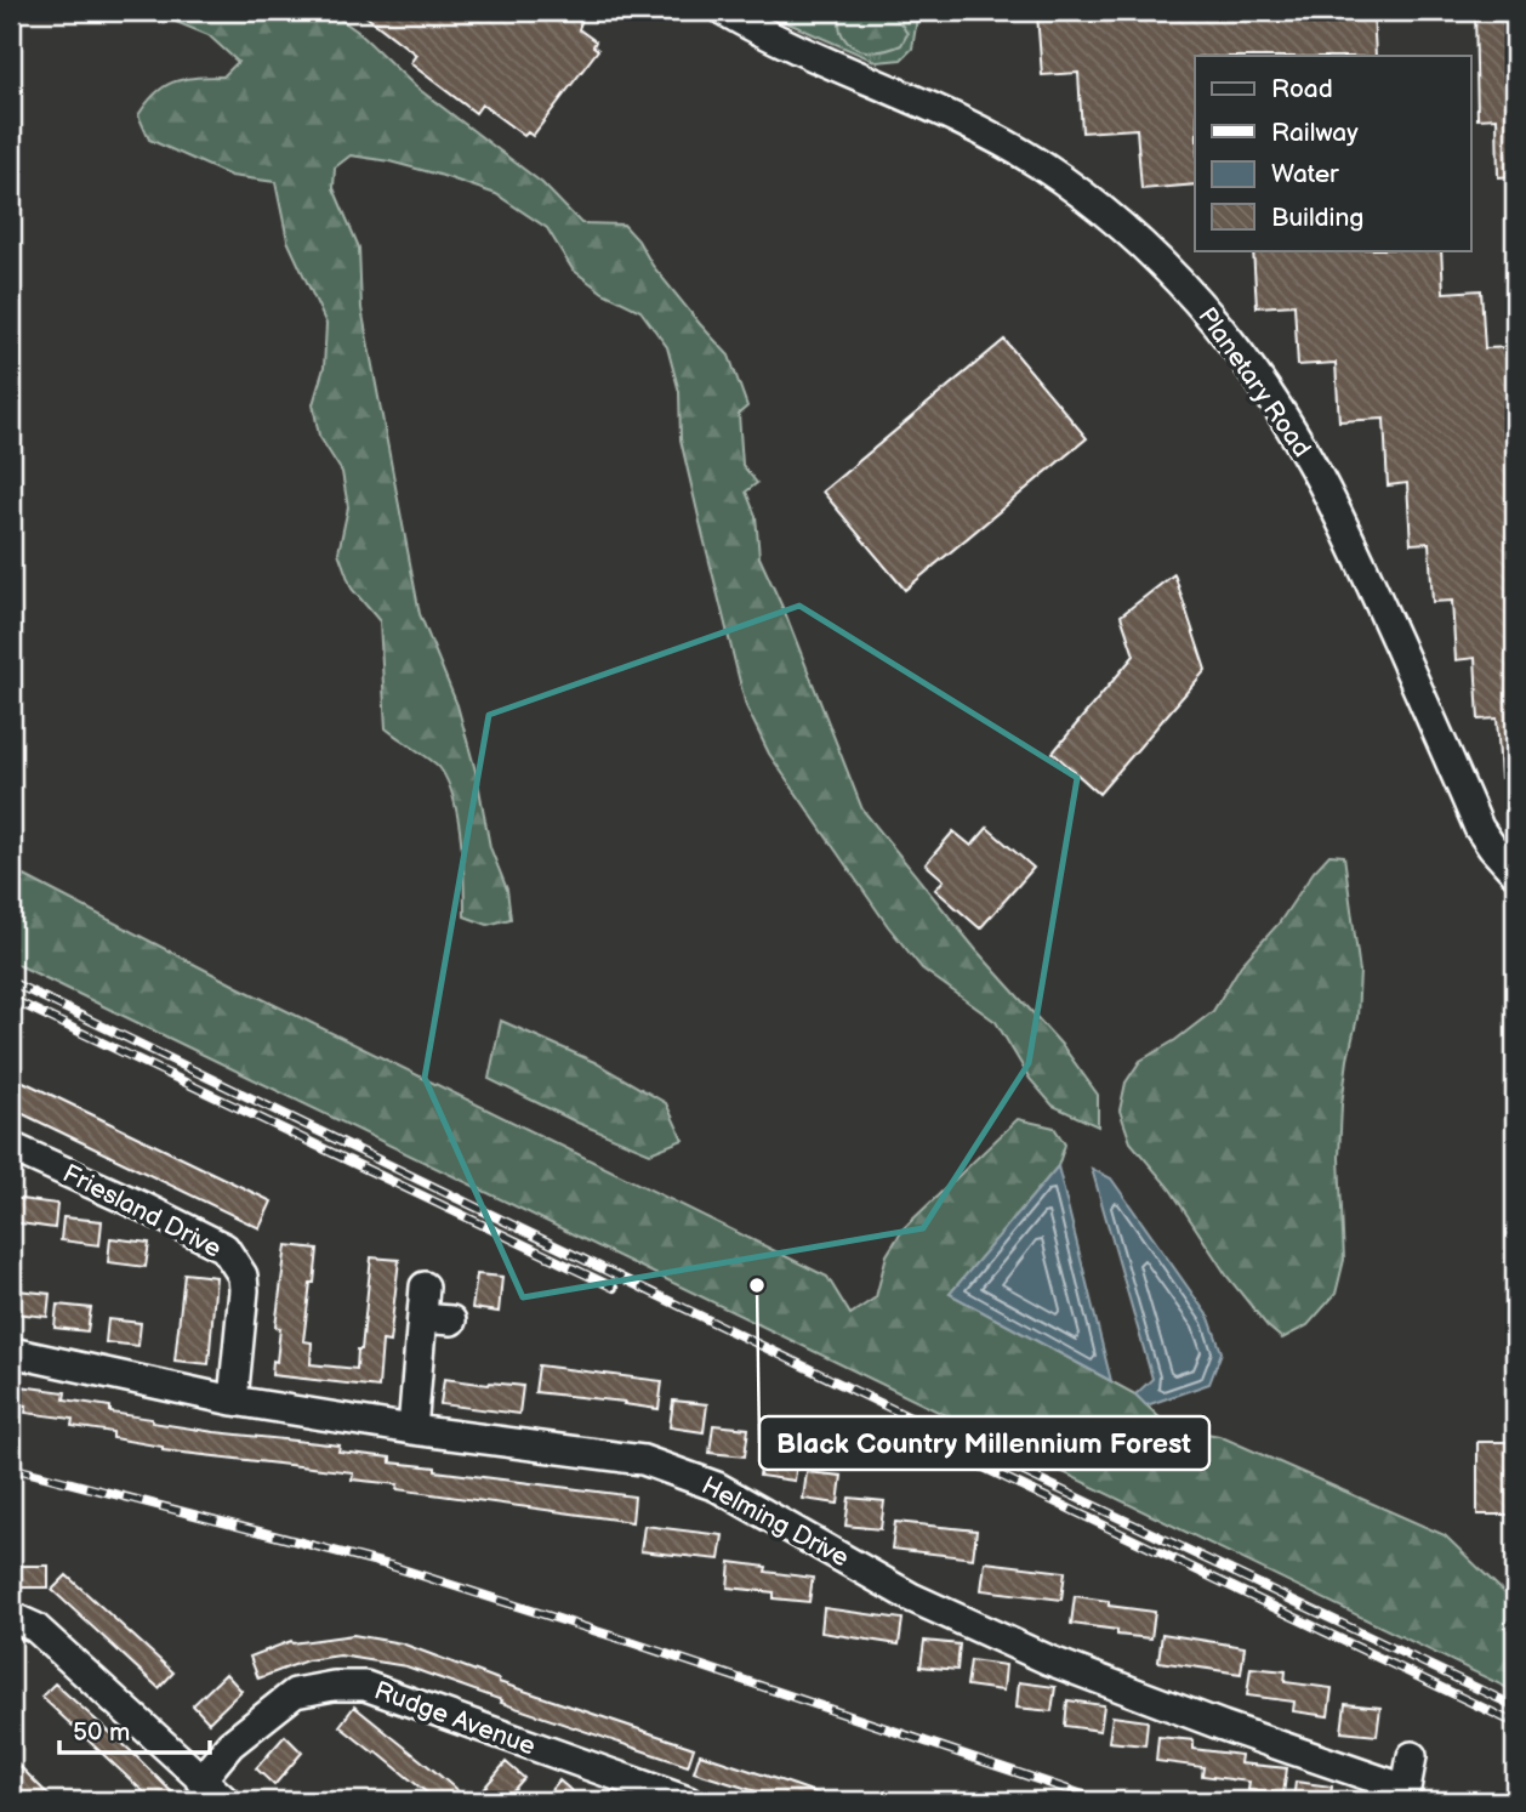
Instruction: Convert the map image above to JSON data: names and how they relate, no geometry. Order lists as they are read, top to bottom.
{
  "streets": {
    "street": [
      "Planetary Road",
      "Friesland Drive",
      "Helming Drive",
      "Rudge Avenue"
    ]
  },
  "crossings": [
    ["Friesland Drive", "Helming Drive"]
  ],
  "places": ["Black Country Millennium Forest"],
  "legend": [
    "Road",
    "Railway",
    "Water",
    "Building"
  ],
  "scale_bar": "50 m"
}
